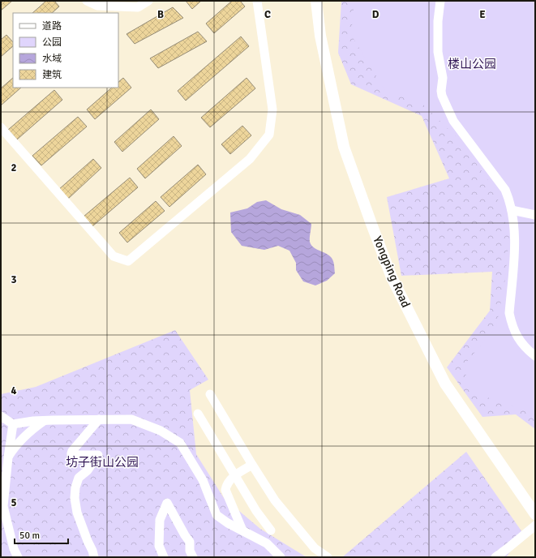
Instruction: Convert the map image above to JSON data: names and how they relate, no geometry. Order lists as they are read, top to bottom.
{
  "streets": {
    "main road": ["Yongping Road"]
  },
  "parks": ["楼山公园", "坊子街山公园"],
  "legend": [
    "道路",
    "公园",
    "水域",
    "建筑"
  ],
  "scale_bar": "50 m",
  "grid": {
    "columns": [
      "B",
      "C",
      "D",
      "E"
    ],
    "rows": [
      "2",
      "3",
      "4",
      "5"
    ]
  }
}
